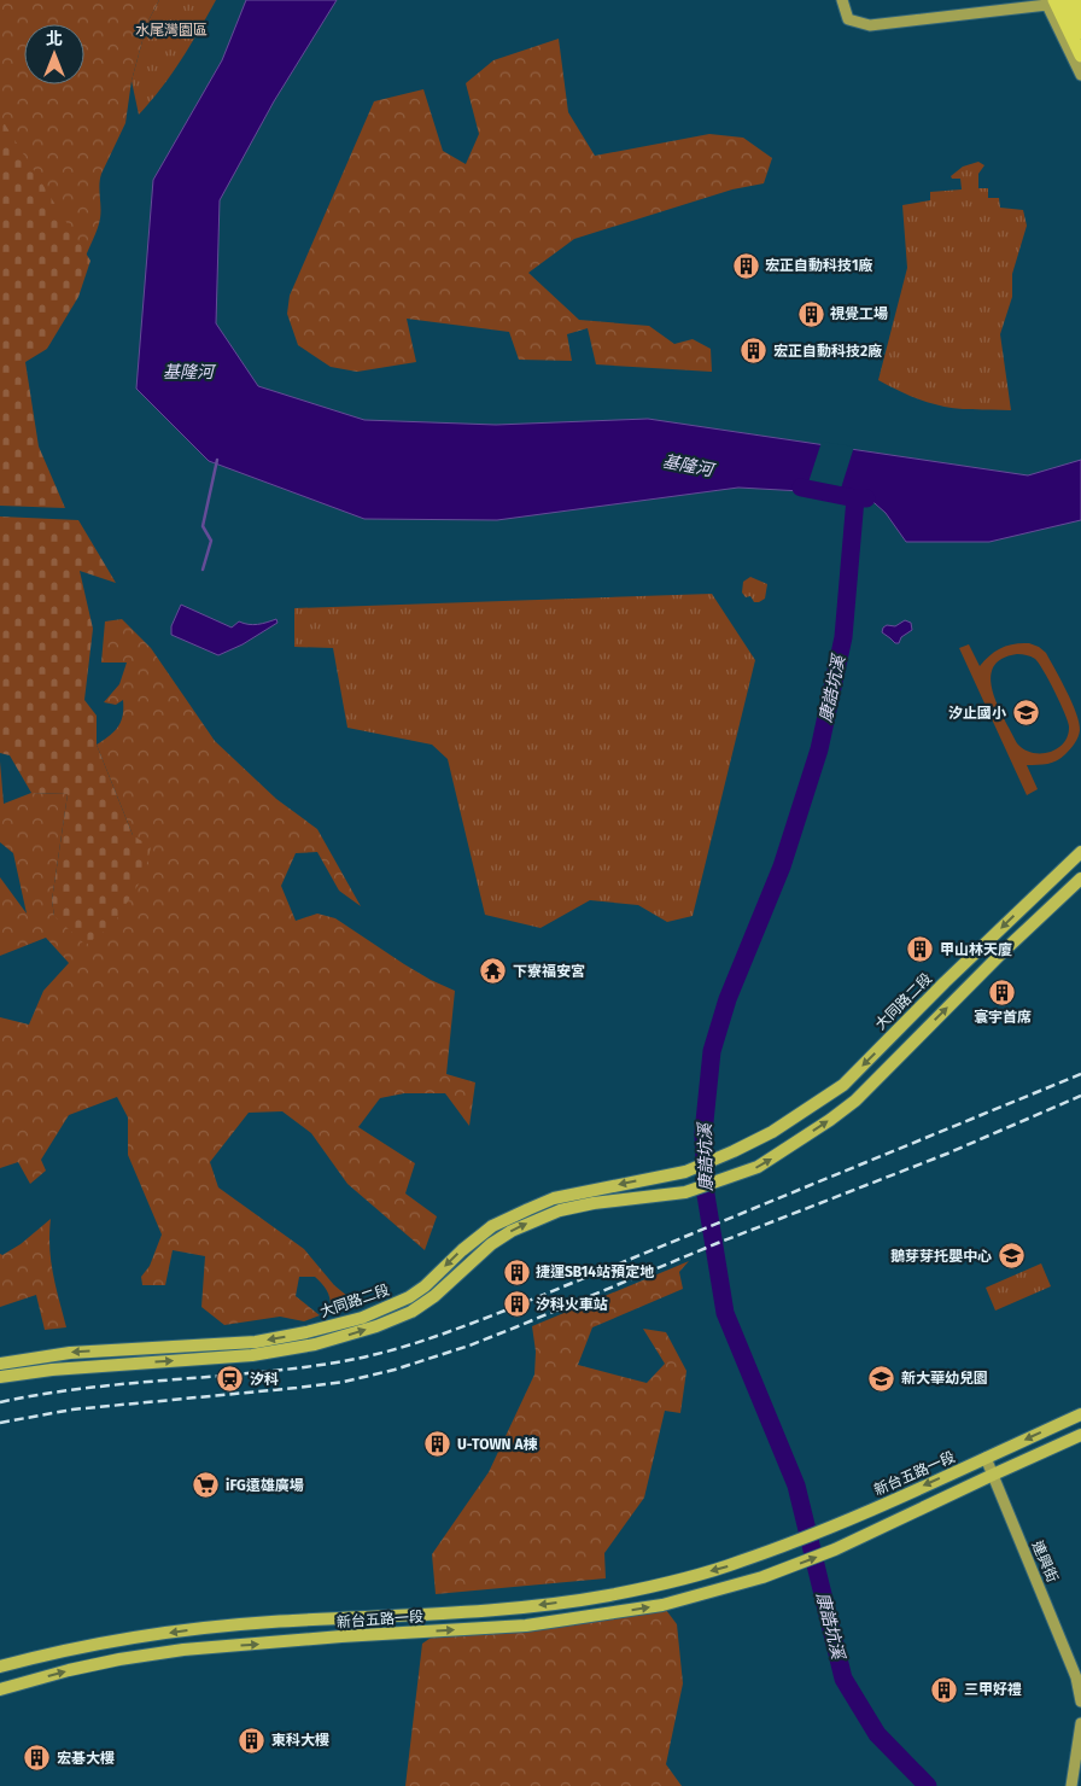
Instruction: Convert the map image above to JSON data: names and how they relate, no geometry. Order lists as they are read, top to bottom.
{
  "streets": {
    "main road": ["大同路二段", "新台五路一段"],
    "street": ["連興街"]
  },
  "crossings": [
    ["新台五路一段", "連興街"]
  ],
  "water": ["基隆河", "康誥坑溪"],
  "parks": ["水尾灣園區"],
  "places": {
    "building": [
      "宏正自動科技1廠",
      "視覺工場",
      "宏正自動科技2廠",
      "甲山林天廈",
      "寰宇首席",
      "捷運SB14站預定地",
      "汐科火車站",
      "U-TOWN A棟",
      "三甲好禮",
      "東科大樓",
      "宏碁大樓"
    ],
    "school or university": ["汐止國小", "鵝芽芽托嬰中心", "新大華幼兒園"],
    "temple": ["下寮福安宮"],
    "station": ["汐科"],
    "supermarket": ["iFG遠雄廣場"]
  },
  "north": "top"
}
